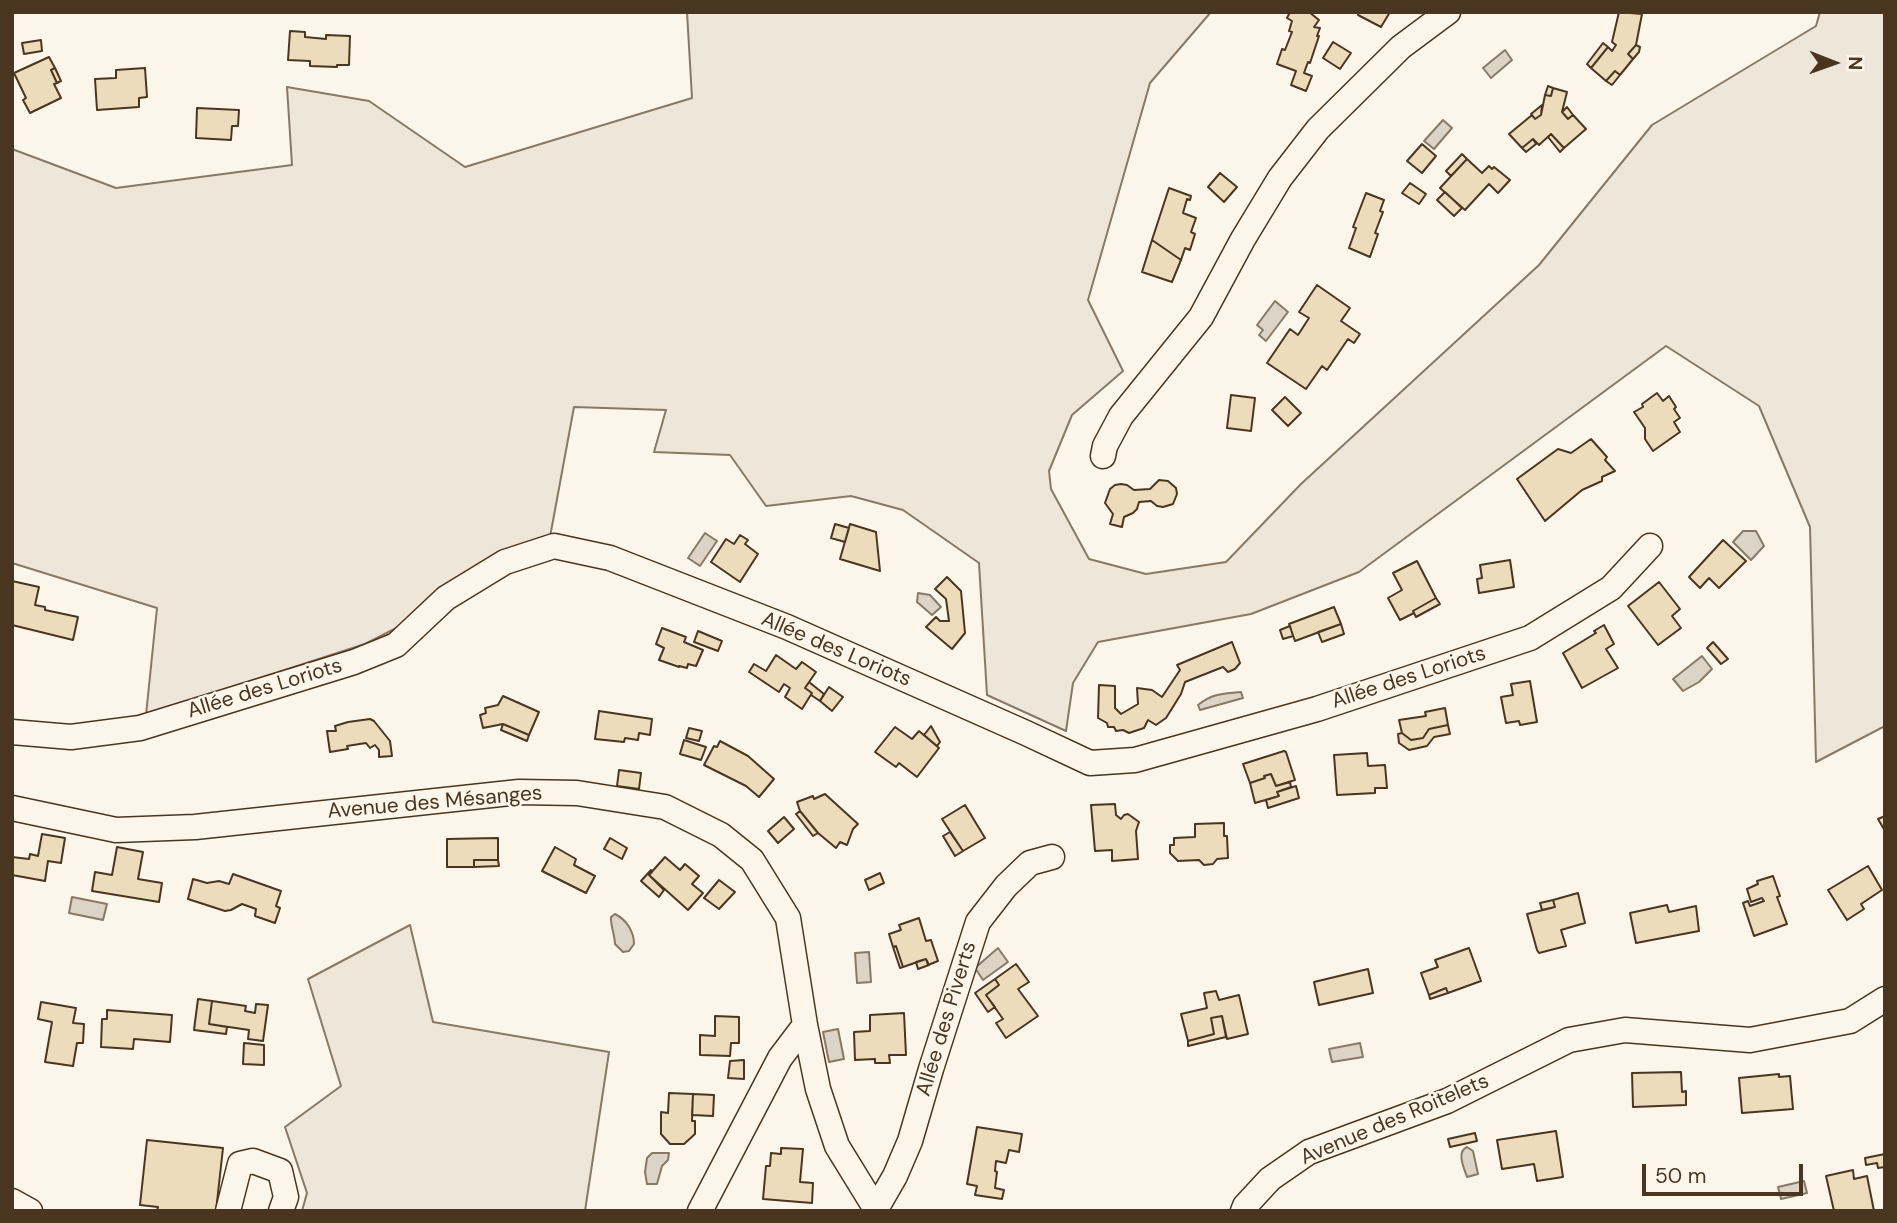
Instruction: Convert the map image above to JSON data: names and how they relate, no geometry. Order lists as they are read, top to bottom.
{
  "streets": {
    "street": [
      "Allée des Loriots",
      "Avenue des Mésanges",
      "Allée des Piverts",
      "Avenue des Roitelets"
    ]
  },
  "scale_bar": "50 m",
  "north": "right"
}
